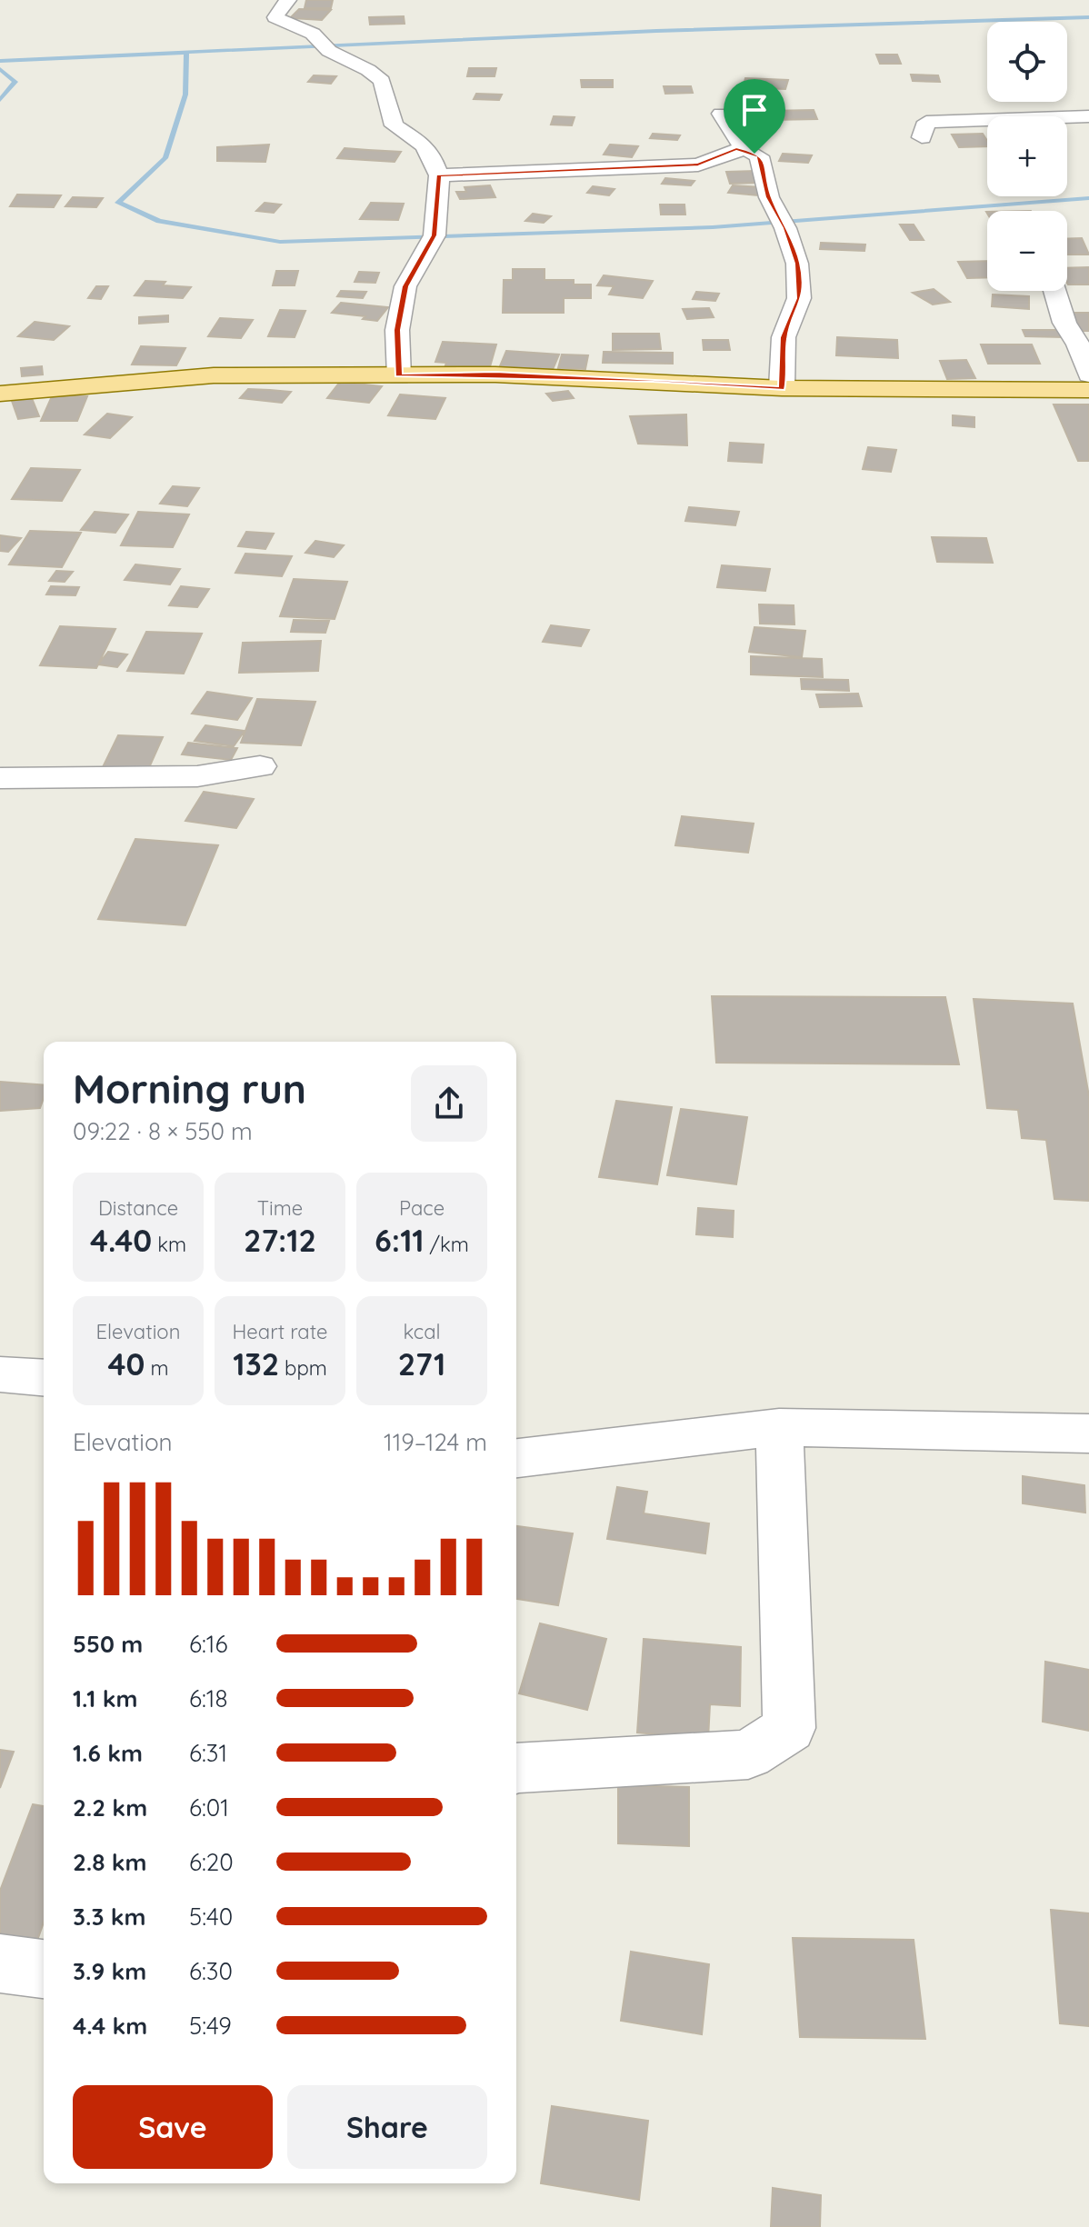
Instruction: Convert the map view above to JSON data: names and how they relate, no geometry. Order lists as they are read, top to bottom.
{
  "page": {
    "map_buttons": ["+", "−"],
    "heading": ["Morning run", "09:22 · 8 × 550 m"],
    "stats": [
      ["Distance", "4.40 km"],
      ["Time", "27:12"],
      ["Pace", "6:11 /km"],
      ["Elevation", "40 m"],
      ["Heart rate", "132 bpm"],
      ["kcal", "271"]
    ],
    "chart": ["Elevation", "119–124 m"],
    "list": [
      {
        "name": "550 m",
        "note": "6:16"
      },
      {
        "name": "1.1 km",
        "note": "6:18"
      },
      {
        "name": "1.6 km",
        "note": "6:31"
      },
      {
        "name": "2.2 km",
        "note": "6:01"
      },
      {
        "name": "2.8 km",
        "note": "6:20"
      },
      {
        "name": "3.3 km",
        "note": "5:40"
      },
      {
        "name": "3.9 km",
        "note": "6:30"
      },
      {
        "name": "4.4 km",
        "note": "5:49"
      }
    ],
    "buttons": ["Save", "Share"]
  }
}
